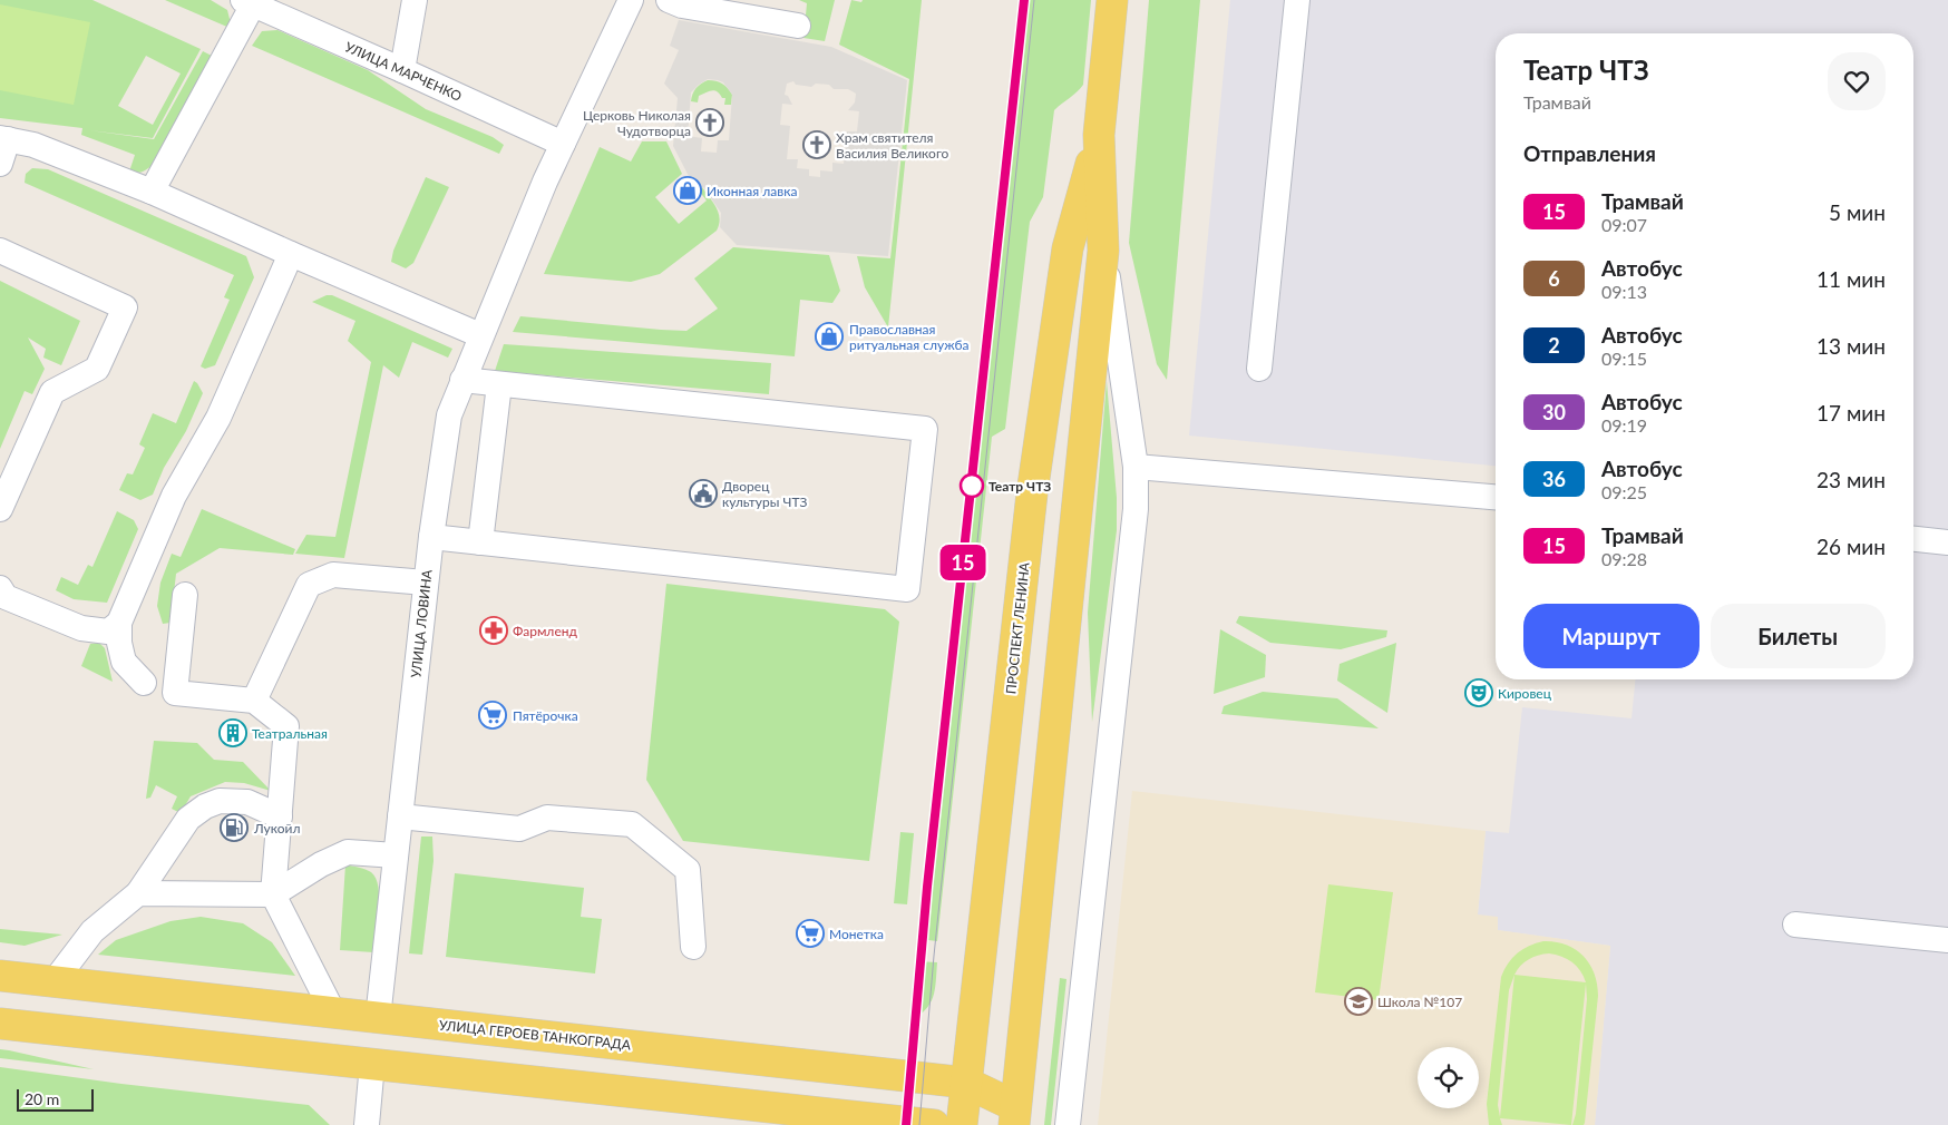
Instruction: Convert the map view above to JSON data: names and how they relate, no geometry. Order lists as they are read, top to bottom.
{
  "streets": {
    "main road": ["УЛИЦА ЛОВИНА", "ПРОСПЕКТ ЛЕНИНА", "УЛИЦА ГЕРОЕВ ТАНКОГРАДА"],
    "street": ["УЛИЦА МАРЧЕНКО"]
  },
  "crossings": [
    ["УЛИЦА МАРЧЕНКО", "УЛИЦА ЛОВИНА"],
    ["УЛИЦА ЛОВИНА", "УЛИЦА ГЕРОЕВ ТАНКОГРАДА"],
    ["ПРОСПЕКТ ЛЕНИНА", "УЛИЦА ГЕРОЕВ ТАНКОГРАДА"]
  ],
  "places": {
    "church": ["Церковь Николая Чудотворца", "Храм святителя Василия Великого"],
    "shop": ["Иконная лавка", "Православная ритуальная служба"],
    "other": ["Театр ЧТЗ"],
    "public building": ["Дворец культуры ЧТЗ"],
    "pharmacy": ["Фармленд"],
    "theatre": ["Кировец"],
    "supermarket": ["Пятёрочка", "Монетка"],
    "building": ["Театральная"],
    "fuel station": ["Лукойл"],
    "school or university": ["Школа №107"]
  },
  "lines": ["tram line 15"],
  "scale_bar": "20 m",
  "page": {
    "on_map": "15",
    "heading": [
      ["Театр ЧТЗ", "Трамвай"],
      "Отправления"
    ],
    "list": [
      {
        "mark": "15",
        "name": "Трамвай",
        "note": "09:07",
        "value": "5 мин"
      },
      {
        "mark": "6",
        "name": "Автобус",
        "note": "09:13",
        "value": "11 мин"
      },
      {
        "mark": "2",
        "name": "Автобус",
        "note": "09:15",
        "value": "13 мин"
      },
      {
        "mark": "30",
        "name": "Автобус",
        "note": "09:19",
        "value": "17 мин"
      },
      {
        "mark": "36",
        "name": "Автобус",
        "note": "09:25",
        "value": "23 мин"
      },
      {
        "mark": "15",
        "name": "Трамвай",
        "note": "09:28",
        "value": "26 мин"
      }
    ],
    "buttons": ["Маршрут", "Билеты"],
    "scale": "20 m"
  }
}
